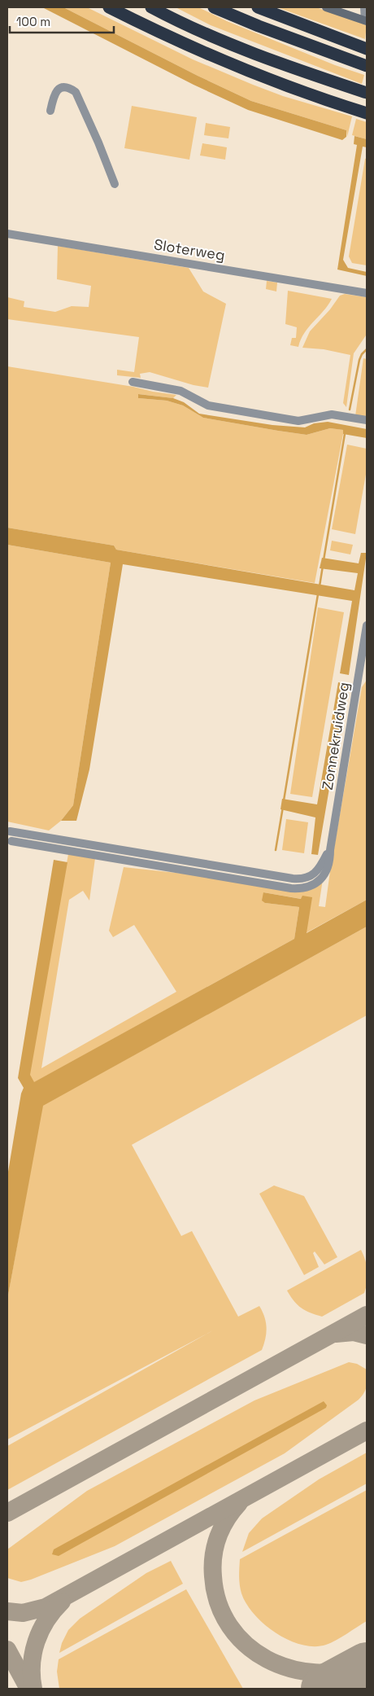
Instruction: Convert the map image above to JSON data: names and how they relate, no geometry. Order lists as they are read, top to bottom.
{
  "streets": {
    "street": ["Sloterweg", "Zonnekruidweg"]
  },
  "scale_bar": "100 m"
}
